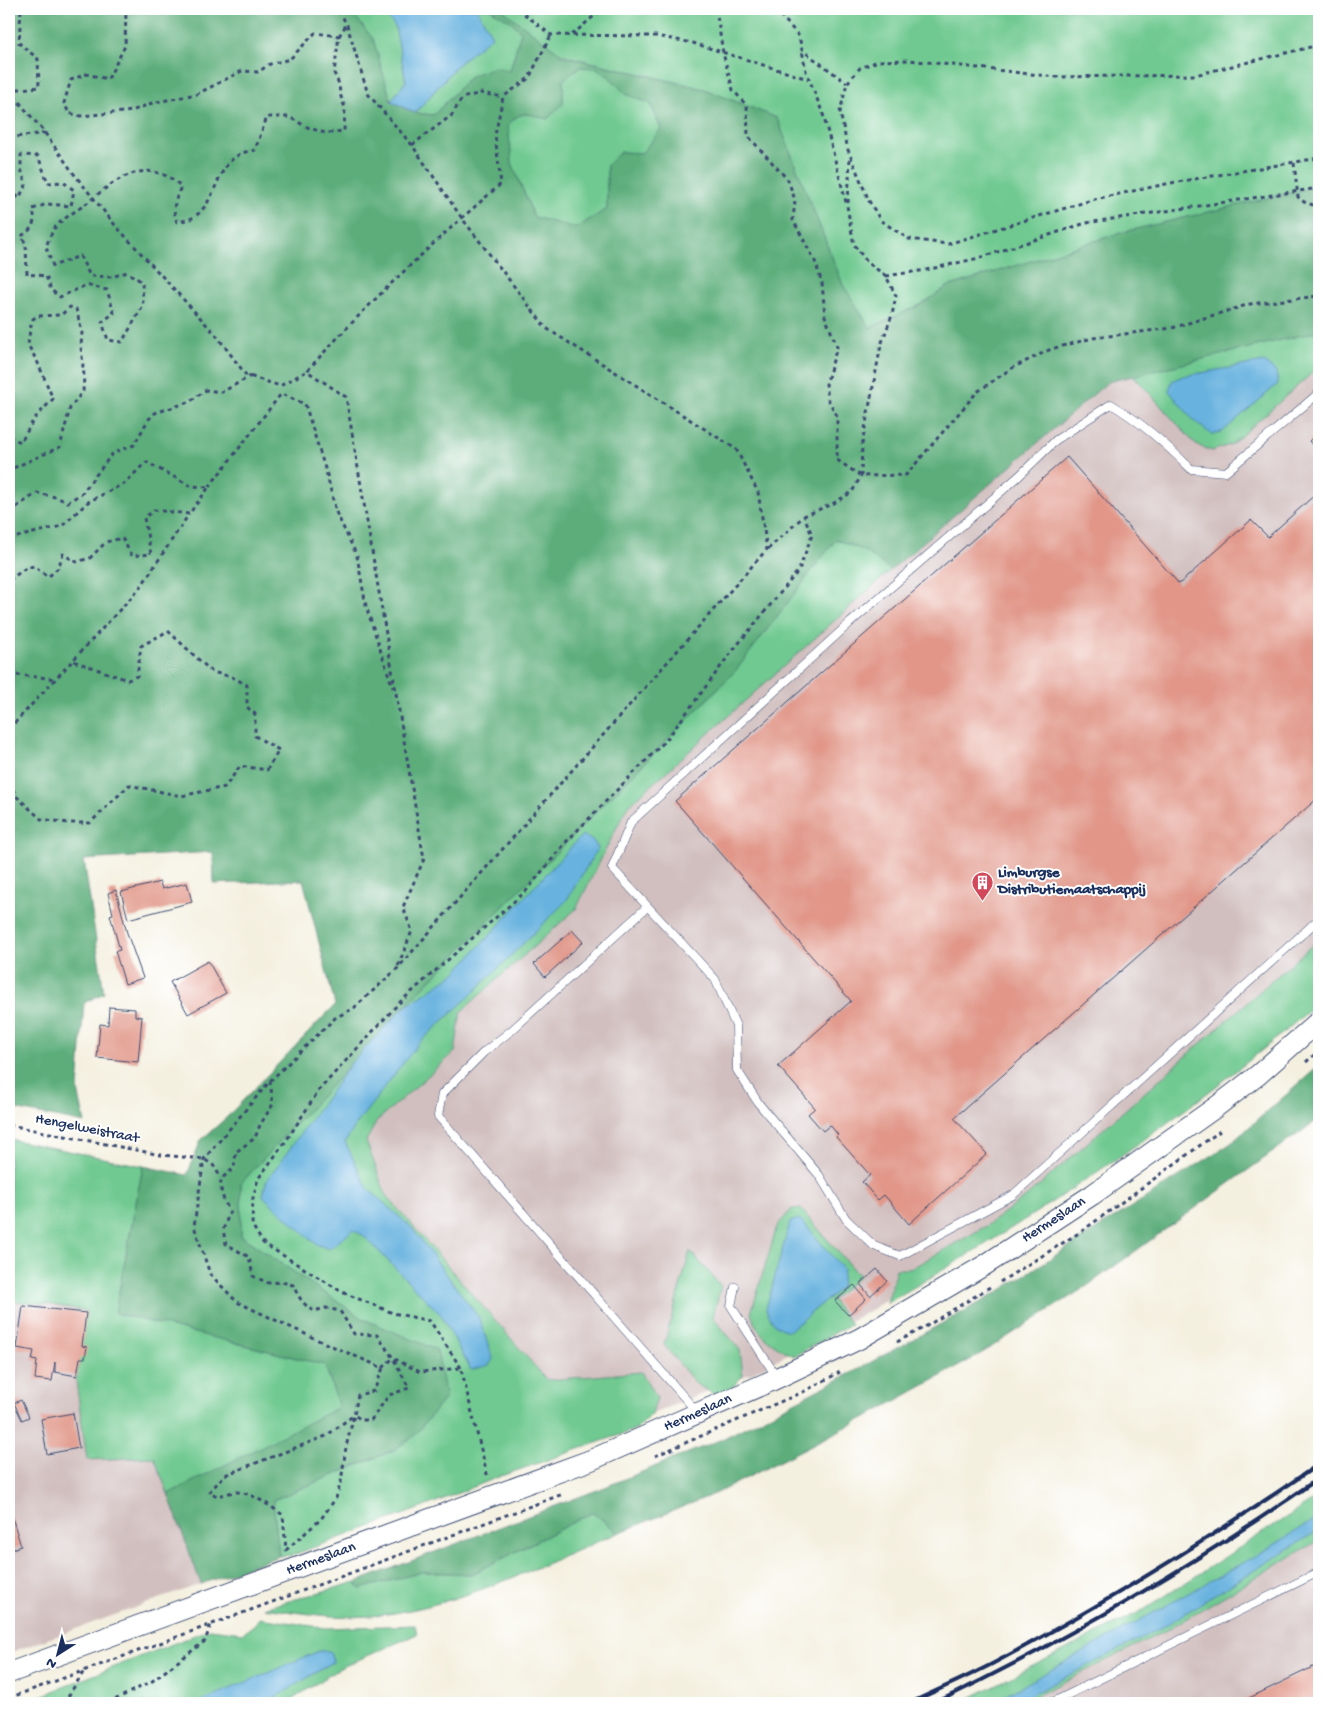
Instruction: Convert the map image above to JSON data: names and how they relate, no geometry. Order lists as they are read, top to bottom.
{
  "streets": {
    "street": ["Hermeslaan"],
    "path": ["Hengelweistraat"]
  },
  "places": {
    "building": ["Limburgse Distributiemaatschappij"]
  },
  "north": "bottom left"
}
